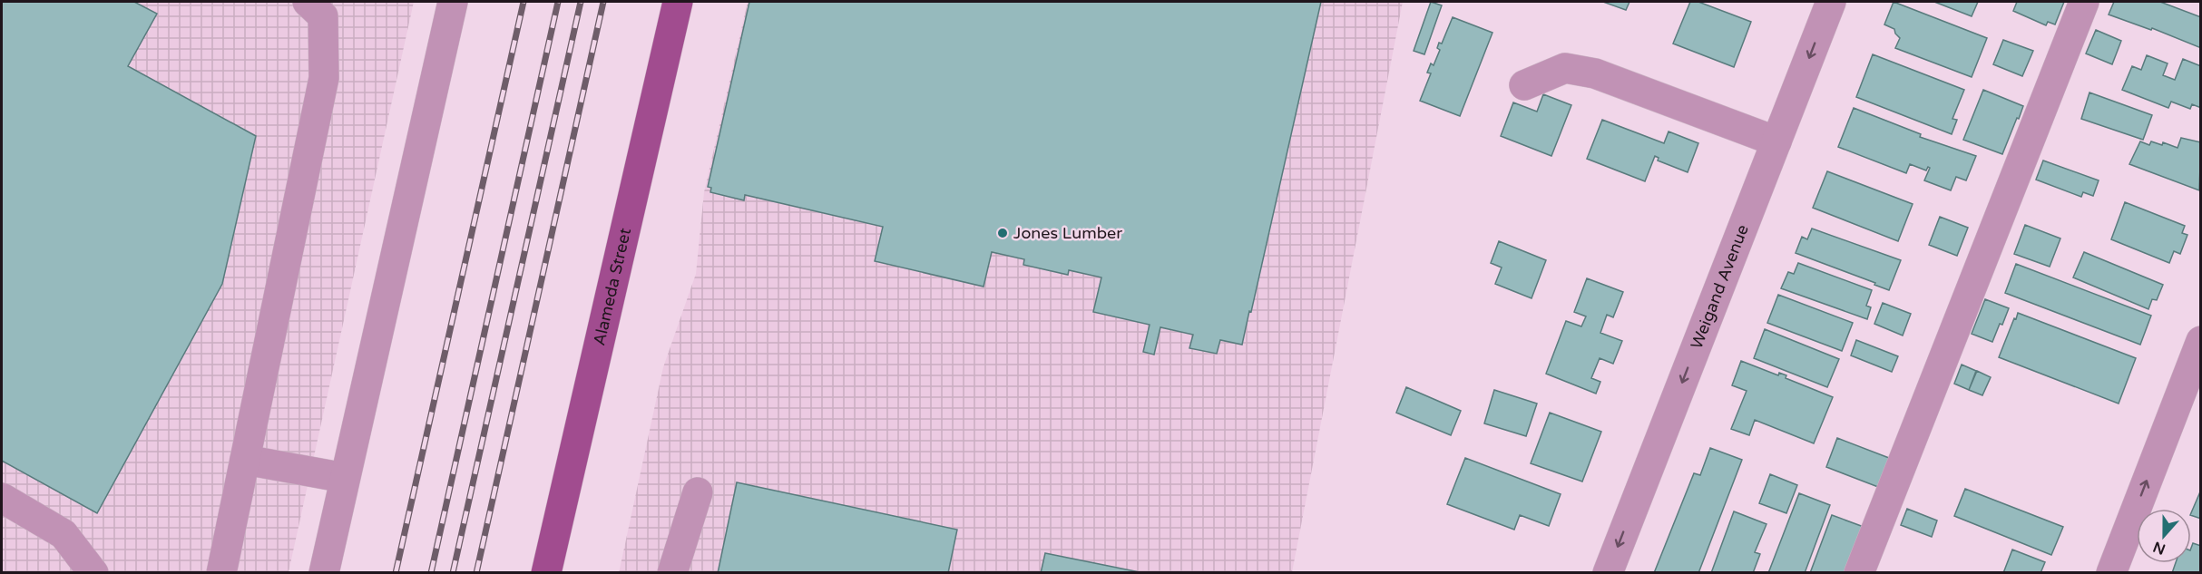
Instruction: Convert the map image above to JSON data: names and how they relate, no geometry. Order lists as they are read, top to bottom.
{
  "streets": {
    "main road": ["Alameda Street"],
    "street": ["Weigand Avenue"]
  },
  "places": ["Jones Lumber"],
  "north": "bottom"
}
